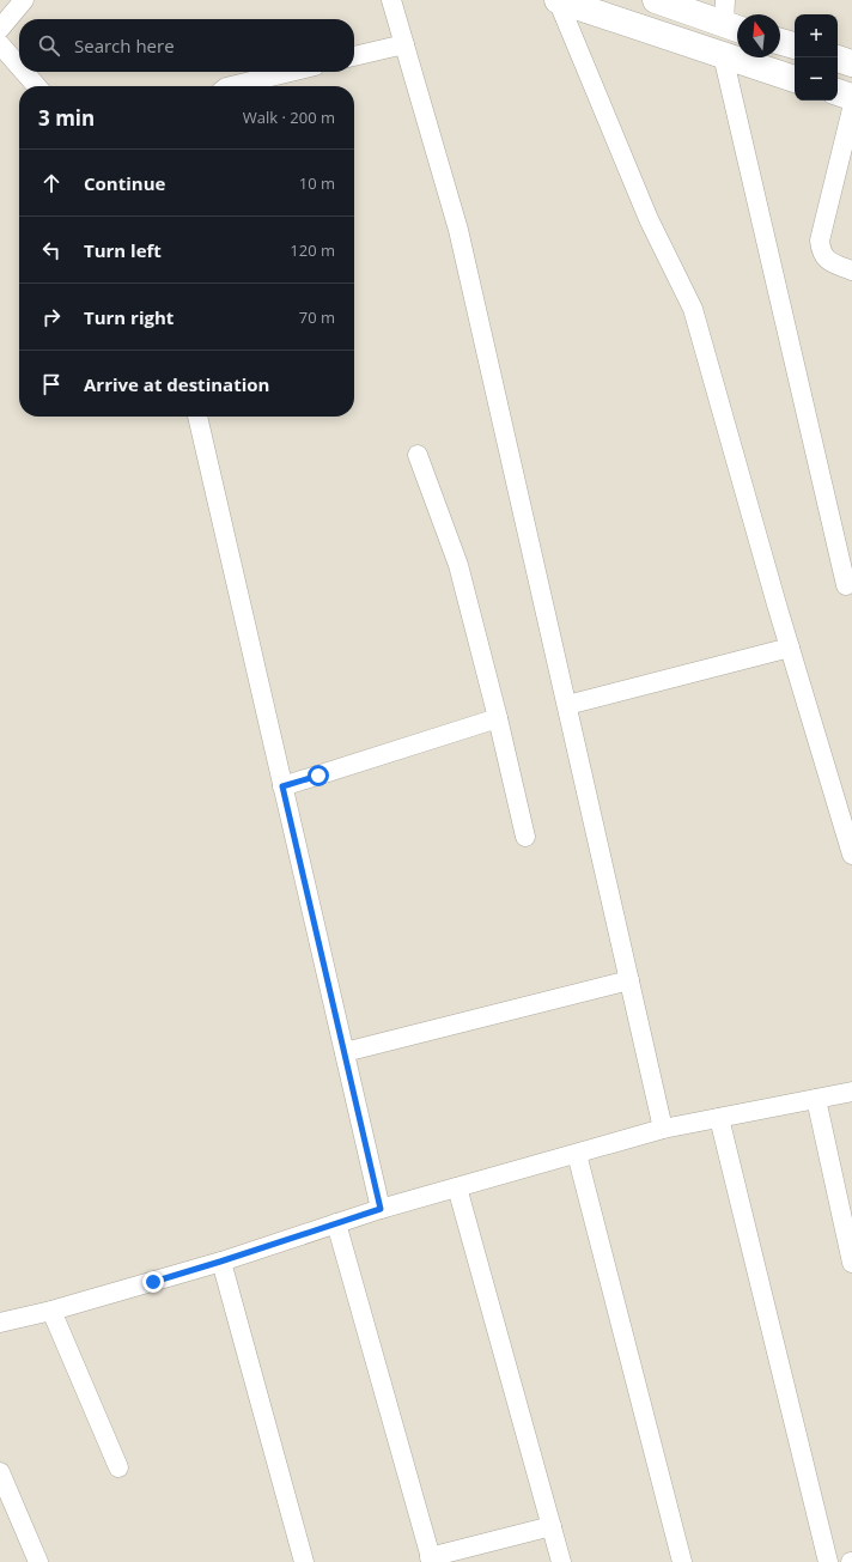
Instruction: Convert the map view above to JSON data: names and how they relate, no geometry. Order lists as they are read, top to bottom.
{
  "north": "top",
  "page": {
    "map_buttons": ["+", "−"],
    "search": "Search here",
    "heading": ["3 min", "Walk · 200 m"],
    "list": [
      ["Continue", "10 m"],
      ["Turn left", "120 m"],
      ["Turn right", "70 m"],
      "Arrive at destination"
    ]
  }
}
